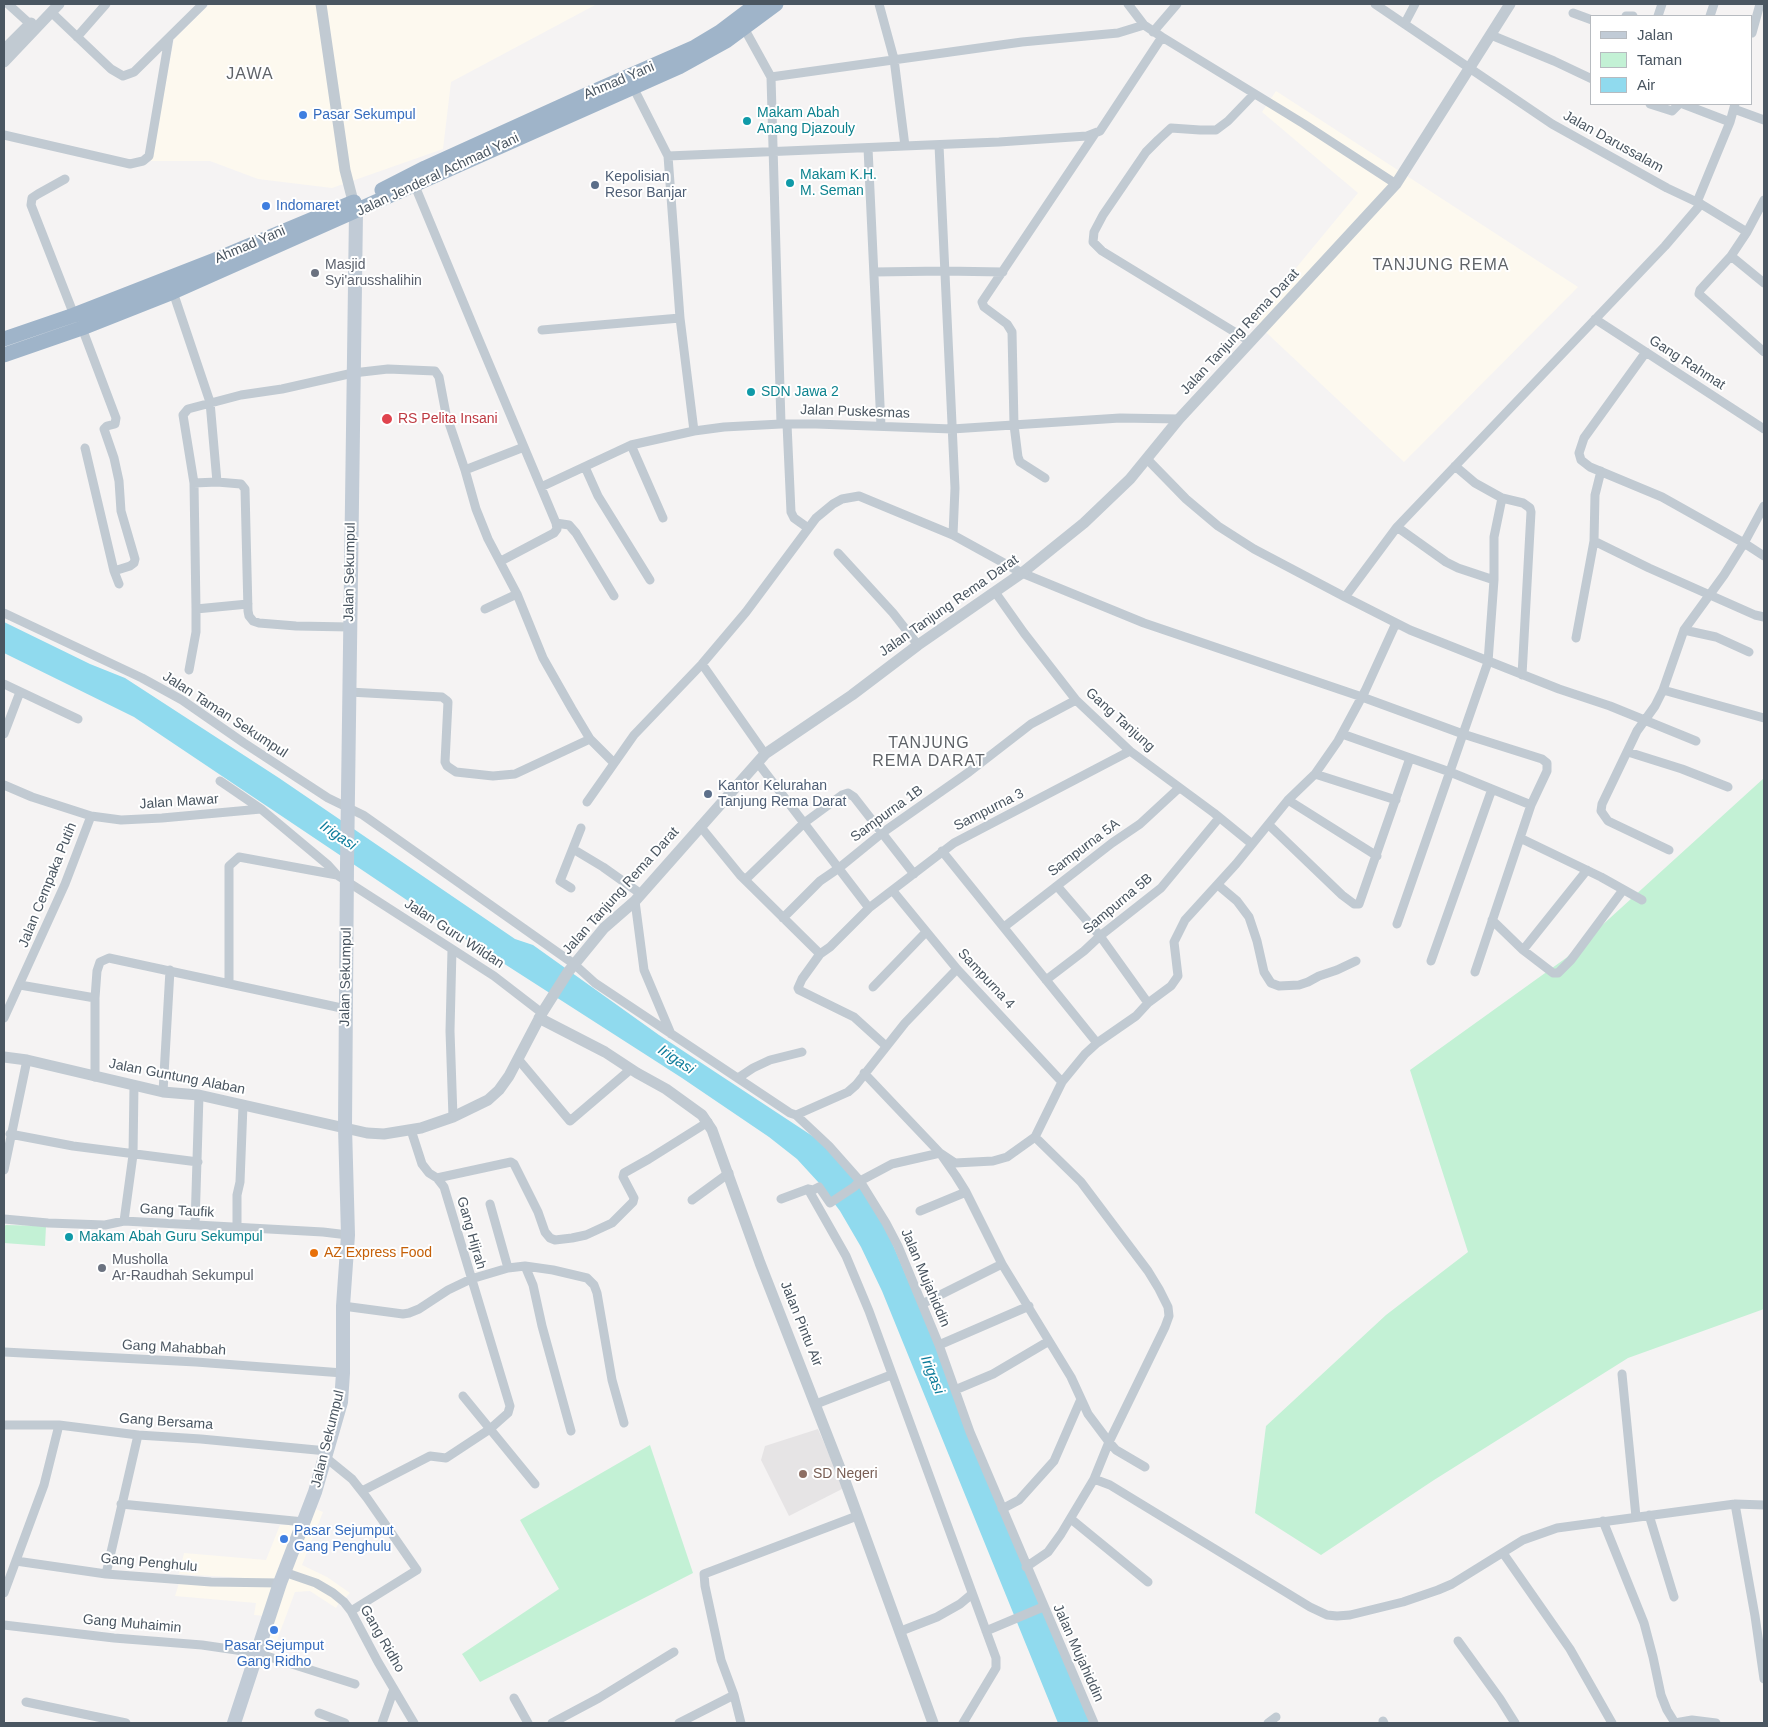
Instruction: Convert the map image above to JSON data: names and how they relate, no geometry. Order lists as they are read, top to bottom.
{
  "streets": {
    "highway": ["Ahmad Yani", "Jalan Jenderal Achmad Yani"],
    "main road": ["Jalan Sekumpul"],
    "street": [
      "Jalan Darussalam",
      "Jalan Tanjung Rema Darat",
      "Gang Rahmat",
      "Jalan Puskesmas",
      "Jalan Taman Sekumpul",
      "Gang Tanjung",
      "Jalan Mawar",
      "Sampurna 3",
      "Sampurna 1B",
      "Sampurna 5A",
      "Jalan Cempaka Putih",
      "Sampurna 5B",
      "Jalan Guru Wildan",
      "Sampurna 4",
      "Jalan Guntung Alaban",
      "Gang Taufik",
      "Gang Hijrah",
      "Jalan Mujahiddin",
      "Jalan Pintu Air",
      "Gang Mahabbah",
      "Gang Bersama",
      "Gang Penghulu",
      "Gang Muhaimin",
      "Gang Ridho"
    ]
  },
  "crossings": [
    ["Ahmad Yani", "Jalan Jenderal Achmad Yani"],
    ["Ahmad Yani", "Jalan Sekumpul"],
    ["Jalan Darussalam", "Jalan Tanjung Rema Darat"],
    ["Jalan Jenderal Achmad Yani", "Jalan Sekumpul"],
    ["Jalan Tanjung Rema Darat", "Jalan Puskesmas"],
    ["Jalan Tanjung Rema Darat", "Jalan Sekumpul"],
    ["Jalan Tanjung Rema Darat", "Jalan Taman Sekumpul"],
    ["Jalan Tanjung Rema Darat", "Gang Tanjung"],
    ["Jalan Tanjung Rema Darat", "Jalan Guru Wildan"],
    ["Jalan Tanjung Rema Darat", "Jalan Guntung Alaban"],
    ["Jalan Tanjung Rema Darat", "Gang Hijrah"],
    ["Jalan Tanjung Rema Darat", "Jalan Mujahiddin"],
    ["Jalan Tanjung Rema Darat", "Jalan Pintu Air"],
    ["Jalan Sekumpul", "Jalan Taman Sekumpul"],
    ["Jalan Sekumpul", "Jalan Guru Wildan"],
    ["Jalan Sekumpul", "Jalan Guntung Alaban"],
    ["Jalan Sekumpul", "Gang Taufik"],
    ["Jalan Sekumpul", "Gang Hijrah"],
    ["Jalan Sekumpul", "Gang Mahabbah"],
    ["Jalan Sekumpul", "Gang Bersama"],
    ["Jalan Sekumpul", "Gang Penghulu"],
    ["Jalan Sekumpul", "Gang Muhaimin"],
    ["Jalan Sekumpul", "Gang Ridho"],
    ["Jalan Taman Sekumpul", "Jalan Mujahiddin"],
    ["Gang Tanjung", "Sampurna 3"],
    ["Gang Tanjung", "Sampurna 1B"],
    ["Gang Tanjung", "Sampurna 5A"],
    ["Gang Tanjung", "Sampurna 5B"],
    ["Jalan Mawar", "Jalan Cempaka Putih"],
    ["Sampurna 3", "Sampurna 4"],
    ["Jalan Guru Wildan", "Jalan Pintu Air"],
    ["Gang Penghulu", "Gang Ridho"]
  ],
  "districts": ["JAWA", "TANJUNG REMA", "TANJUNG REMA DARAT"],
  "water": ["Irigasi"],
  "places": [
    "Pasar Sekumpul",
    "Makam Abah Anang Djazouly",
    "Makam K.H. M. Seman",
    "Kepolisian Resor Banjar",
    "Indomaret",
    "Masjid Syi'arusshalihin",
    "SDN Jawa 2",
    "RS Pelita Insani",
    "Kantor Kelurahan Tanjung Rema Darat",
    "Makam Abah Guru Sekumpul",
    "AZ Express Food",
    "Musholla Ar-Raudhah Sekumpul",
    "SD Negeri",
    "Pasar Sejumput Gang Penghulu",
    "Pasar Sejumput Gang Ridho"
  ],
  "legend": ["Jalan", "Taman", "Air"]
}
